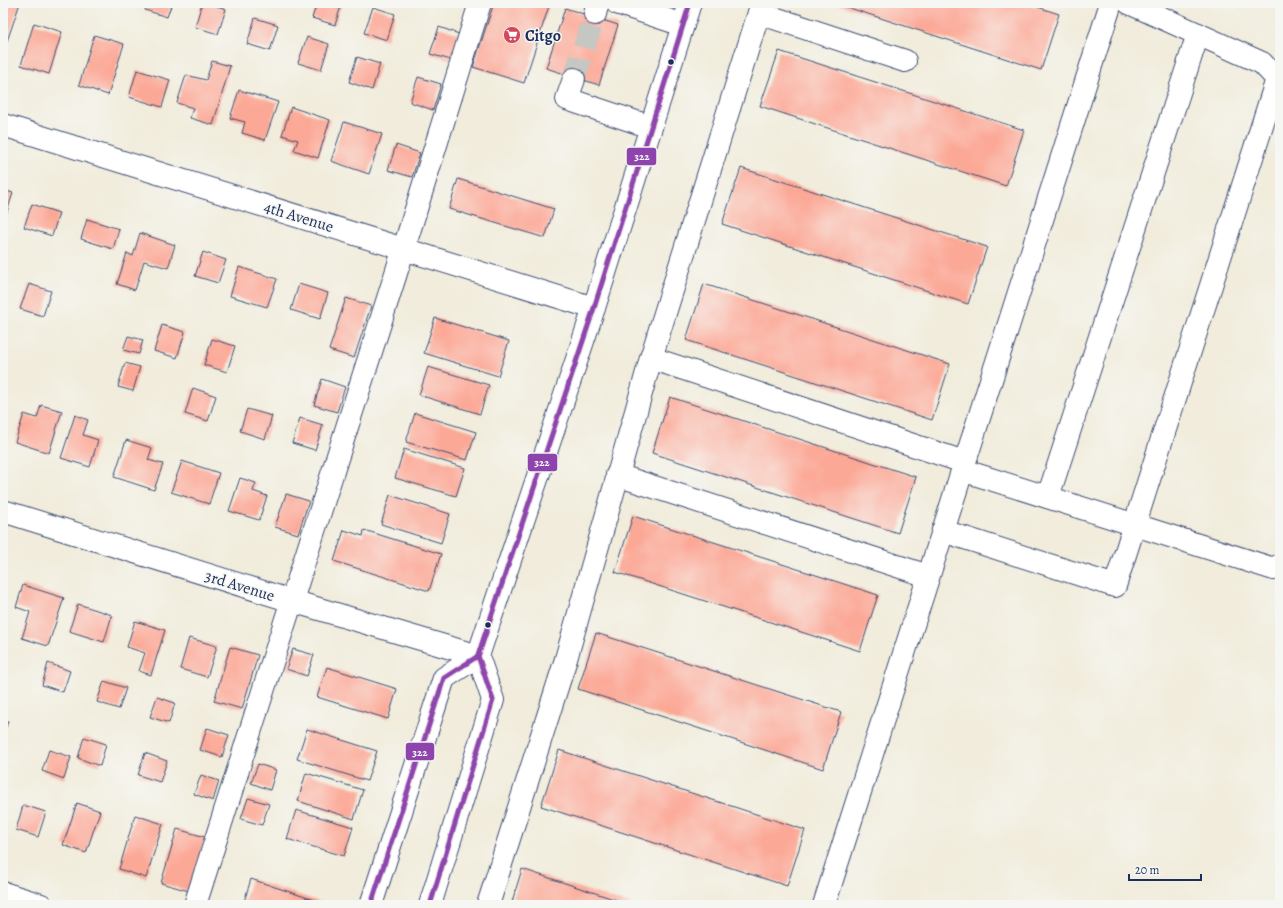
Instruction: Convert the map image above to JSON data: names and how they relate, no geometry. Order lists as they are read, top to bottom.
{
  "streets": {
    "main road": ["4th Avenue", "3rd Avenue"]
  },
  "places": {
    "supermarket": ["Citgo"]
  },
  "lines": ["transit line 322"],
  "scale_bar": "20 m"
}
